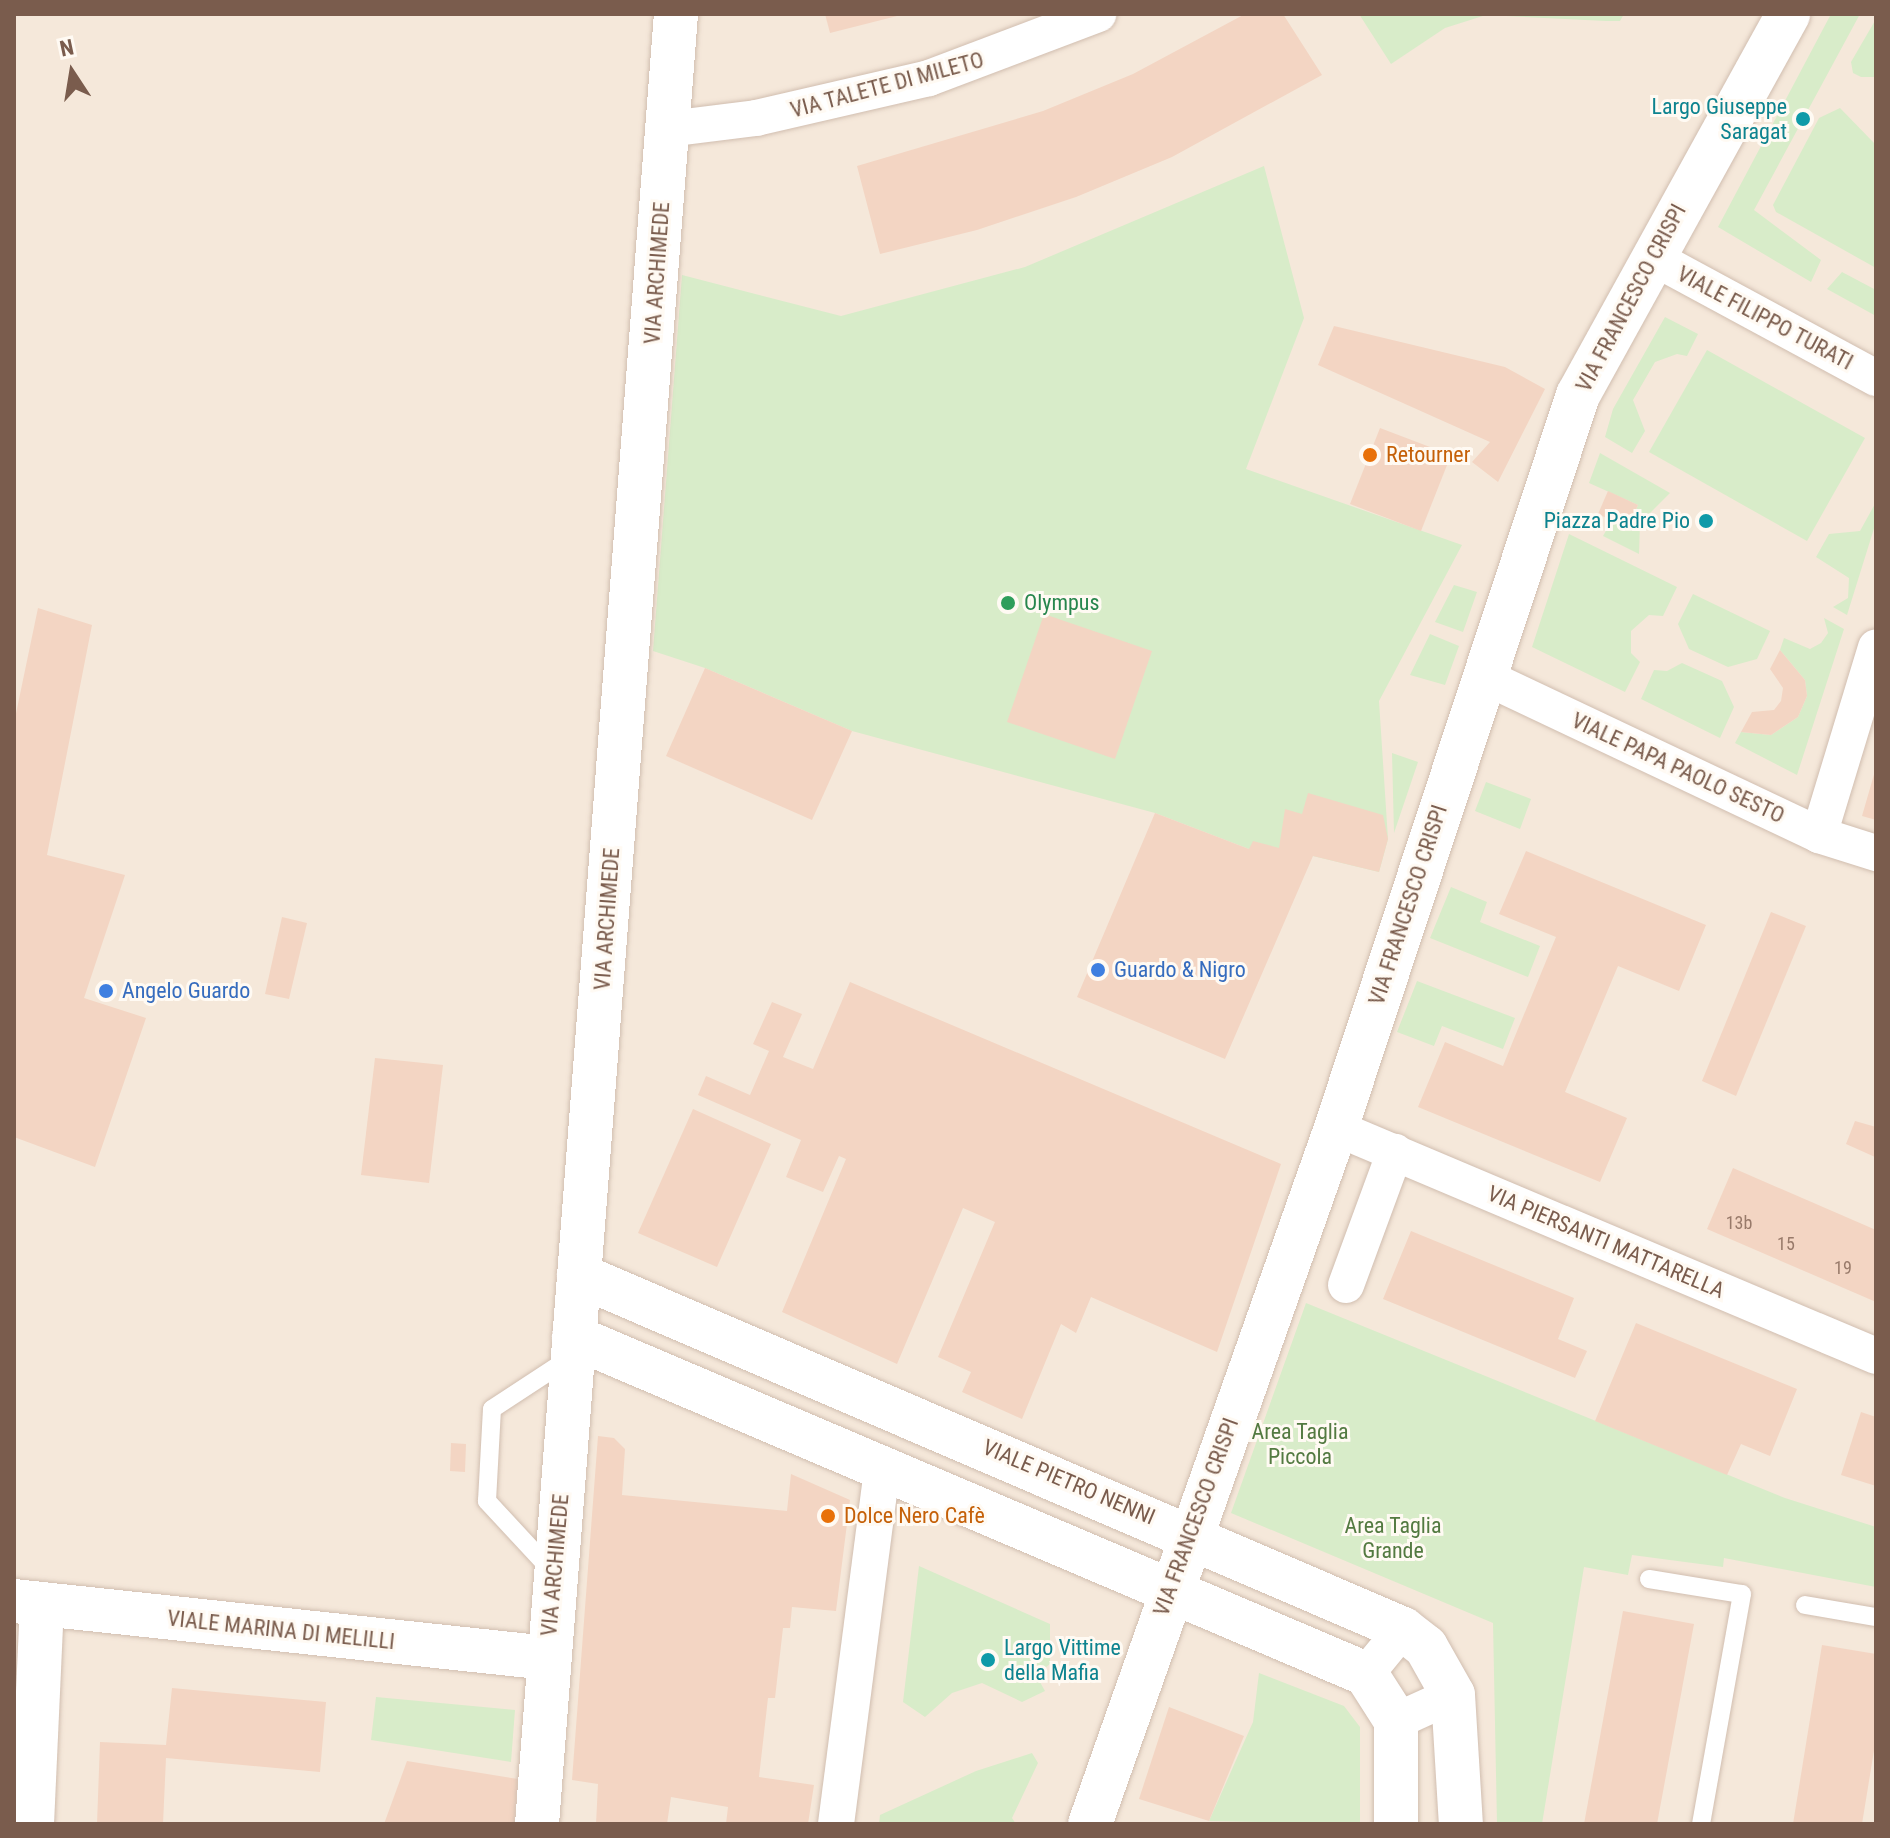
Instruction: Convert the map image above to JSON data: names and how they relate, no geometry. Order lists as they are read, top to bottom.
{
  "streets": {
    "street": [
      "VIA TALETE DI MILETO",
      "VIA ARCHIMEDE",
      "VIA FRANCESCO CRISPI",
      "VIALE FILIPPO TURATI",
      "VIALE PAPA PAOLO SESTO",
      "VIA PIERSANTI MATTARELLA",
      "VIALE PIETRO NENNI",
      "VIALE MARINA DI MELILLI"
    ]
  },
  "crossings": [
    ["VIA TALETE DI MILETO", "VIA ARCHIMEDE"],
    ["VIA ARCHIMEDE", "VIALE PIETRO NENNI"],
    ["VIA ARCHIMEDE", "VIALE MARINA DI MELILLI"],
    ["VIA FRANCESCO CRISPI", "VIALE FILIPPO TURATI"],
    ["VIA FRANCESCO CRISPI", "VIALE PAPA PAOLO SESTO"],
    ["VIA FRANCESCO CRISPI", "VIA PIERSANTI MATTARELLA"],
    ["VIA FRANCESCO CRISPI", "VIALE PIETRO NENNI"]
  ],
  "parks": ["Area Taglia Piccola", "Area Taglia Grande"],
  "places": [
    "Largo Giuseppe Saragat",
    "Retourner",
    "Piazza Padre Pio",
    "Olympus",
    "Guardo & Nigro",
    "Angelo Guardo",
    "Dolce Nero Cafè",
    "Largo Vittime della Mafia"
  ],
  "house_numbers": ["13b", "15", "19"],
  "north": "top"
}
